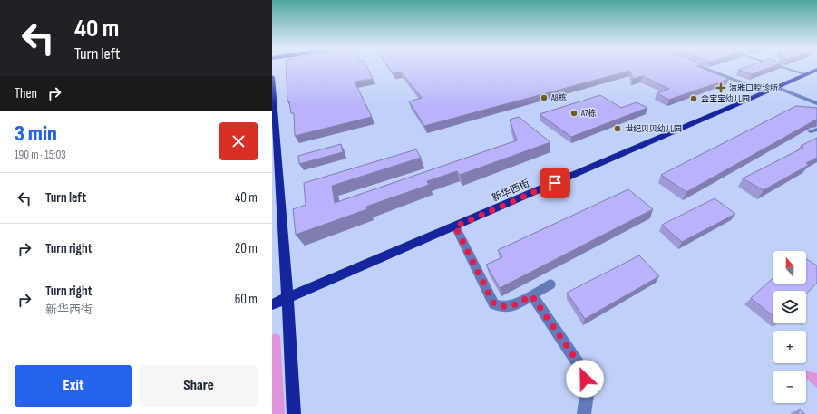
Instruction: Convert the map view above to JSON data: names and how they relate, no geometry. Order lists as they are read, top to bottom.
{
  "streets": {
    "main road": ["新华西街"]
  },
  "places": {
    "health": ["洁雅口腔诊所"],
    "other": [
      "A8栋",
      "金宝宝幼儿园",
      "A7栋",
      "世纪贝贝幼儿园"
    ]
  },
  "north": "top",
  "page": {
    "turn": ["40 m", "Turn left"],
    "then": "Then",
    "heading": ["3 min", "190 m · 15:03"],
    "list": [
      {
        "name": "Turn left",
        "value": "40 m"
      },
      {
        "name": "Turn right",
        "value": "20 m"
      },
      {
        "name": "Turn right",
        "note": "新华西街",
        "value": "60 m"
      }
    ],
    "map_buttons": ["+", "−"],
    "buttons": ["Exit", "Share"]
  }
}
